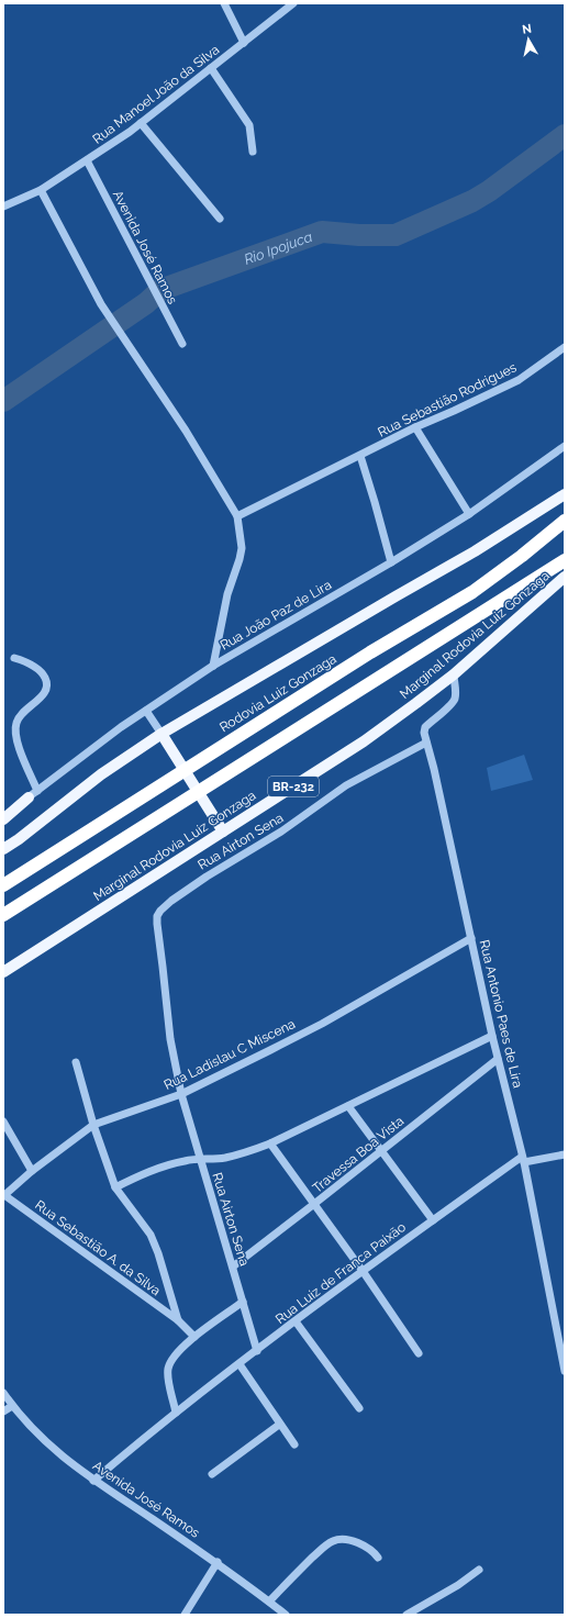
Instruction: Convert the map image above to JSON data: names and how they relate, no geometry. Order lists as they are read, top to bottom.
{
  "streets": {
    "highway": ["Rodovia Luiz Gonzaga"],
    "main road": ["Marginal Rodovia Luiz Gonzaga", "BR-232"],
    "street": [
      "Rua Manoel João da Silva",
      "Avenida José Ramos",
      "Rua Sebastião Rodrigues",
      "Rua João Paz de Lira",
      "Rua Airton Sena",
      "Rua Antonio Paes de Lira",
      "Rua Ladislau C Miscena",
      "Travessa Boa Vista",
      "Rua Sebastião A. da Silva",
      "Rua Luiz de Franca Paixão"
    ]
  },
  "crossings": [
    ["Rua Manoel João da Silva", "Avenida José Ramos"],
    ["Avenida José Ramos", "Rua Luiz de Franca Paixão"],
    ["Rua Airton Sena", "Rua Antonio Paes de Lira"],
    ["Rua Airton Sena", "Rua Ladislau C Miscena"],
    ["Rua Airton Sena", "Travessa Boa Vista"],
    ["Rua Airton Sena", "Rua Luiz de Franca Paixão"],
    ["Rua Antonio Paes de Lira", "Rua Ladislau C Miscena"],
    ["Rua Antonio Paes de Lira", "Travessa Boa Vista"],
    ["Rua Antonio Paes de Lira", "Rua Luiz de Franca Paixão"],
    ["Rua Ladislau C Miscena", "Rua Sebastião A. da Silva"]
  ],
  "water": ["Rio Ipojuca"],
  "north": "top"
}
